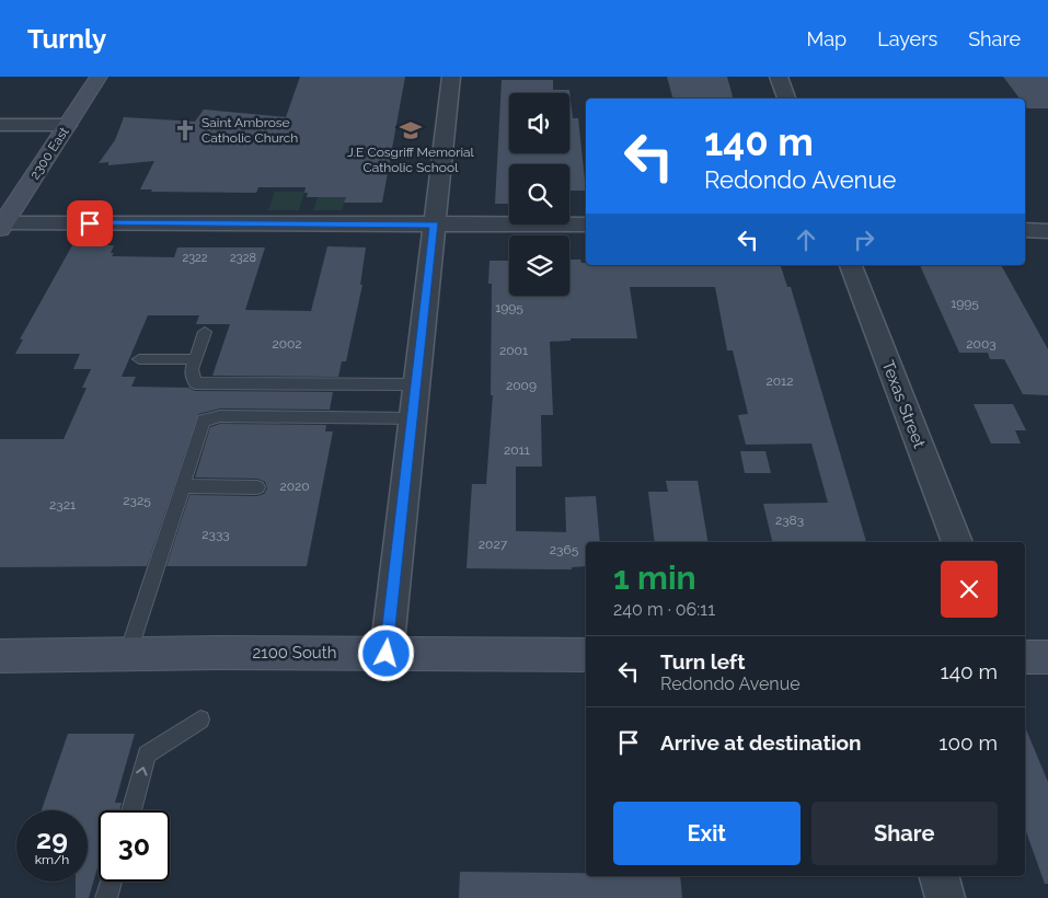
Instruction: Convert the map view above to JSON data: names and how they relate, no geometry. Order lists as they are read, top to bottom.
{
  "streets": {
    "street": ["2300 East", "Texas Street", "2100 South"]
  },
  "places": {
    "church": ["Saint Ambrose Catholic Church"],
    "school or university": ["J.E Cosgriff Memorial Catholic School"]
  },
  "house_numbers": [
    "2322",
    "2328",
    "1995",
    "1995",
    "2002",
    "2003",
    "2001",
    "2012",
    "2009",
    "2011",
    "2020",
    "2325",
    "2321",
    "2383",
    "2333",
    "2027",
    "2365"
  ],
  "page": {
    "header": "Turnly",
    "nav": ["Map", "Layers", "Share"],
    "turn": ["140 m", "Redondo Avenue"],
    "heading": ["1 min", "240 m · 06:11"],
    "list": [
      {
        "name": "Turn left",
        "note": "Redondo Avenue",
        "value": "140 m"
      },
      {
        "name": "Arrive at destination",
        "value": "100 m"
      }
    ],
    "buttons": ["Exit", "Share"],
    "speed": "29 km/h",
    "limit": "30"
  }
}
